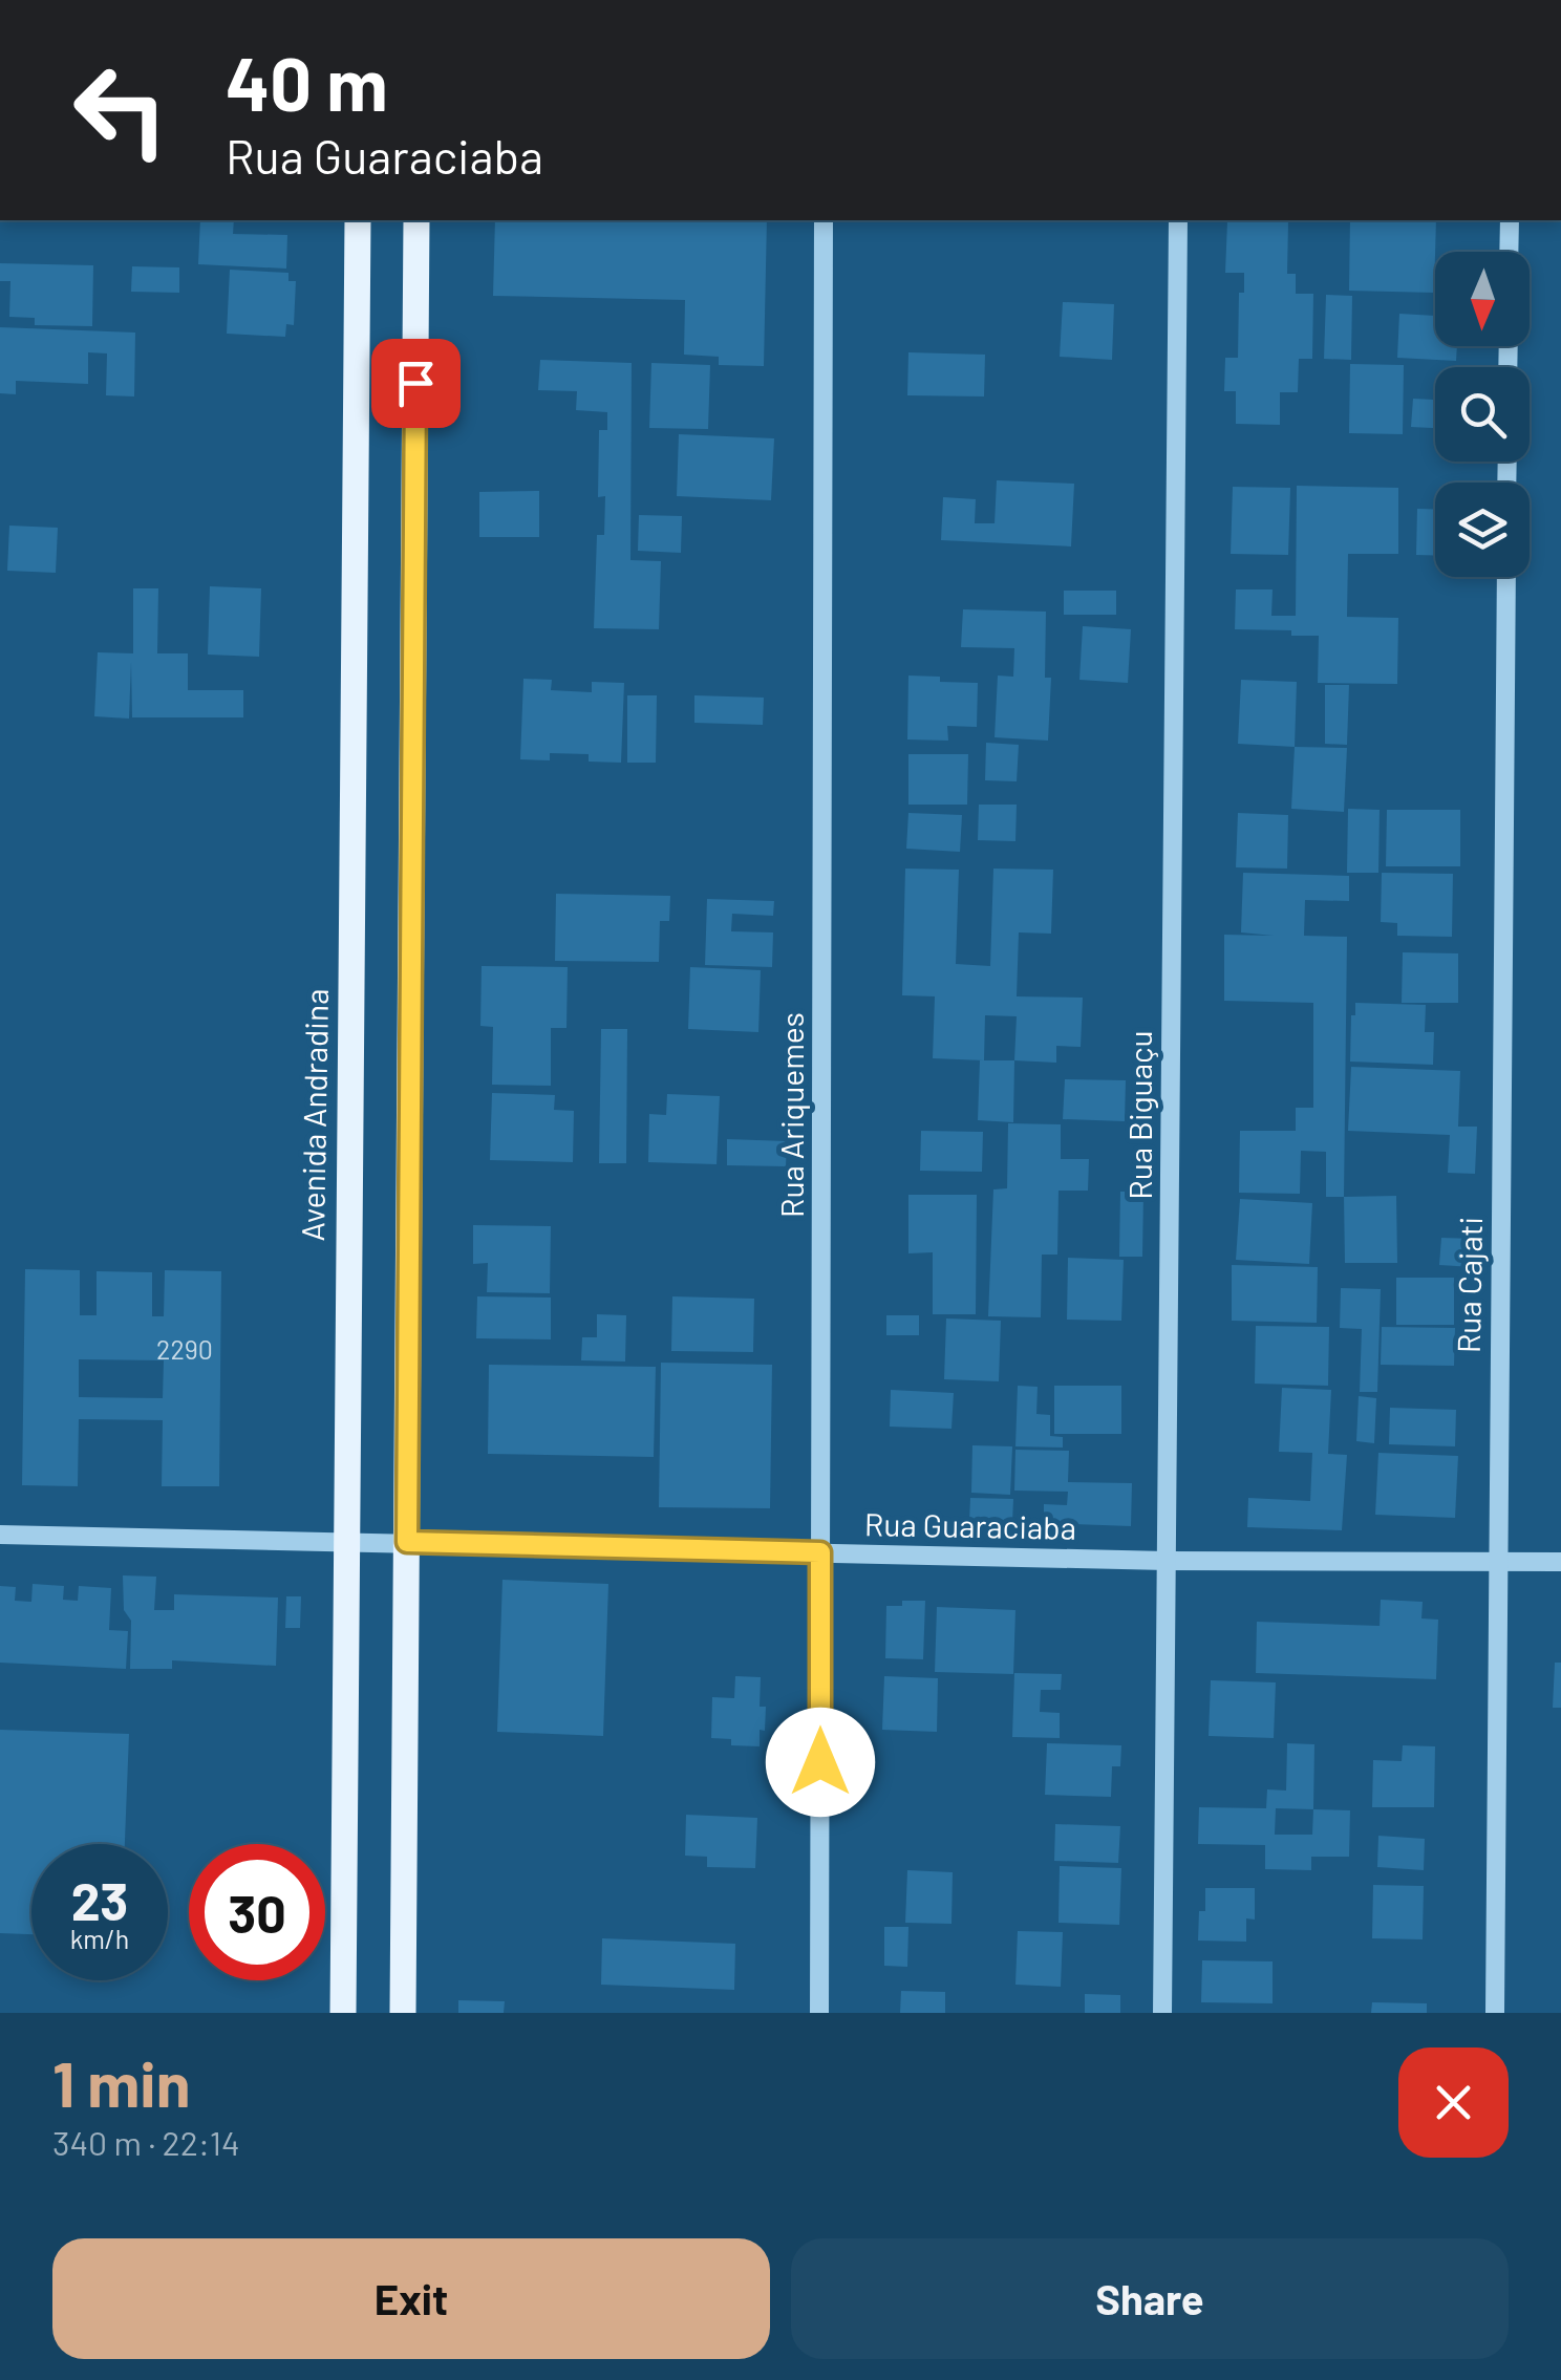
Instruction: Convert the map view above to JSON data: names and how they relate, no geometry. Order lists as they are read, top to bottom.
{
  "streets": {
    "main road": ["Avenida Andradina"],
    "street": [
      "Rua Ariquemes",
      "Rua Biguaçu",
      "Rua Cajati",
      "Rua Guaraciaba"
    ]
  },
  "crossings": [
    ["Avenida Andradina", "Rua Guaraciaba"],
    ["Rua Ariquemes", "Rua Guaraciaba"],
    ["Rua Biguaçu", "Rua Guaraciaba"],
    ["Rua Cajati", "Rua Guaraciaba"]
  ],
  "house_numbers": ["2290"],
  "north": "bottom",
  "page": {
    "turn": ["40 m", "Rua Guaraciaba"],
    "speed": "23 km/h",
    "limit": "30",
    "heading": ["1 min", "340 m · 22:14"],
    "buttons": ["Exit", "Share"]
  }
}
